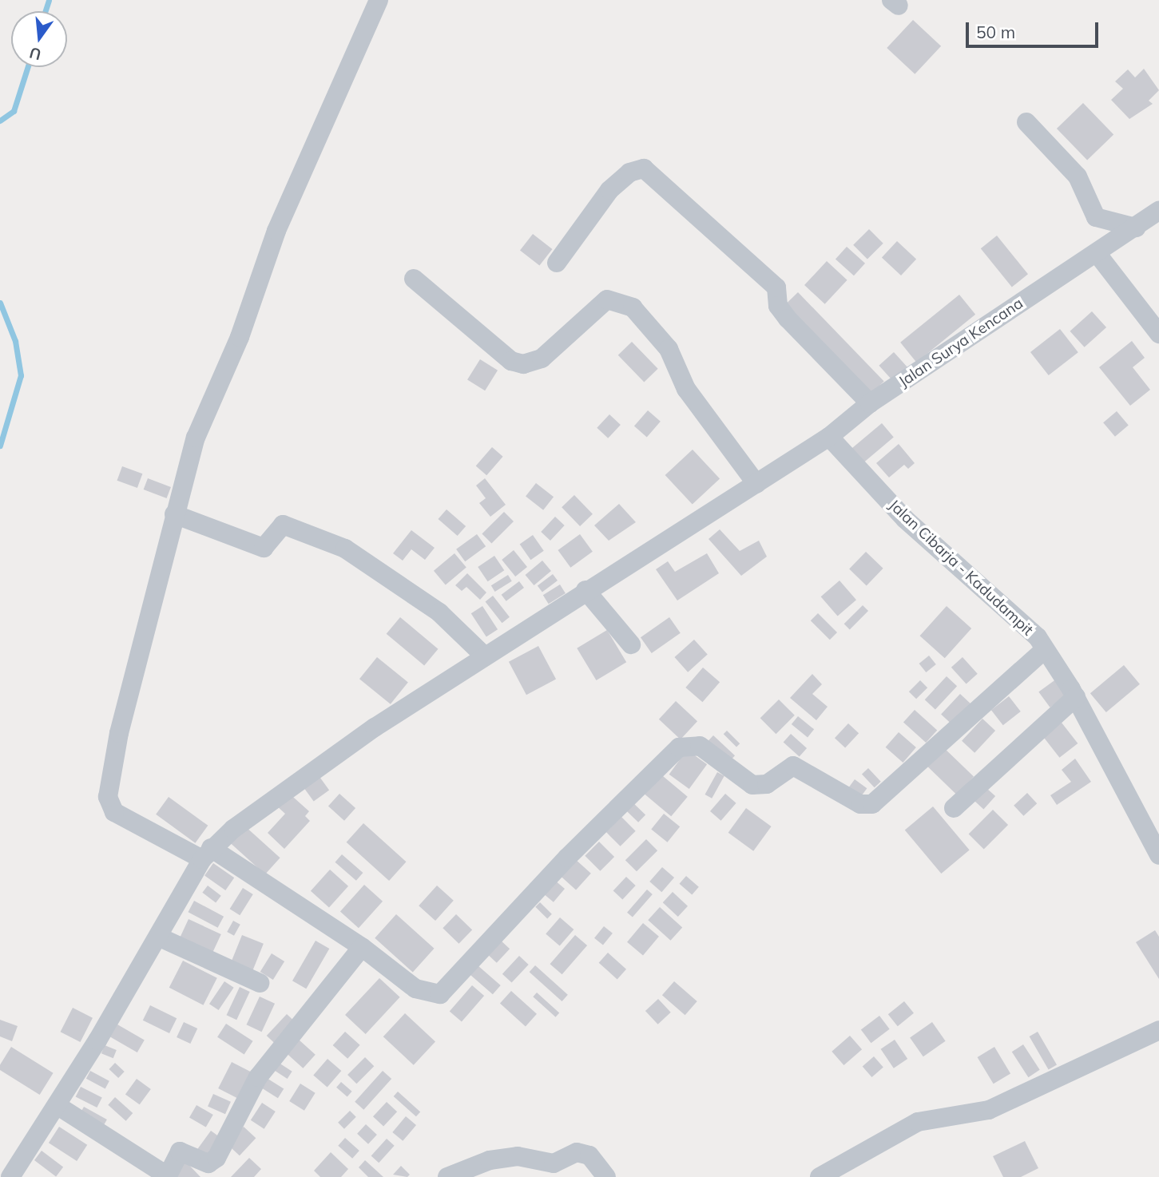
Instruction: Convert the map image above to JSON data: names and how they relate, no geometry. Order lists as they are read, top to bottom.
{
  "streets": {
    "street": ["Jalan Surya Kencana", "Jalan Cibarja - Kadudampit"]
  },
  "crossings": [
    ["Jalan Surya Kencana", "Jalan Cibarja - Kadudampit"]
  ],
  "scale_bar": "50 m",
  "north": "bottom"
}
